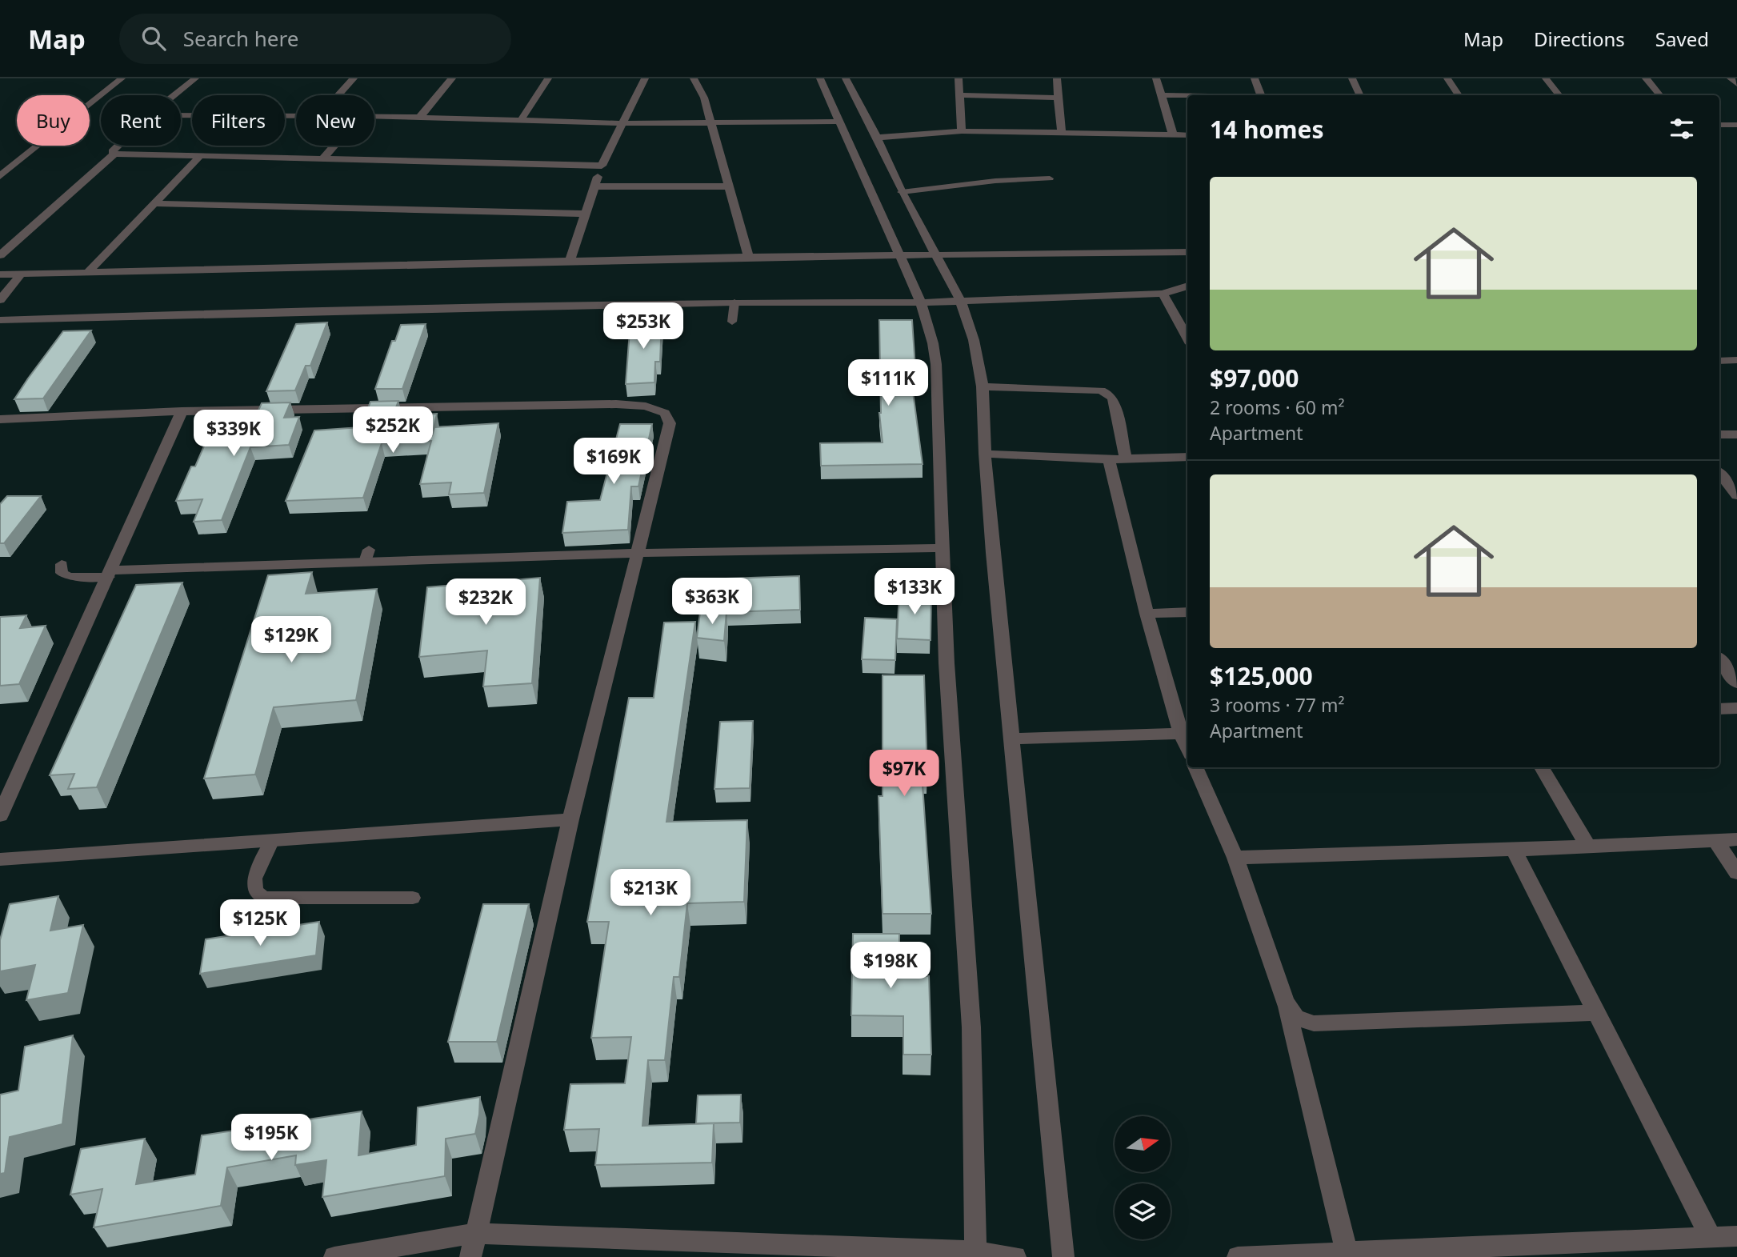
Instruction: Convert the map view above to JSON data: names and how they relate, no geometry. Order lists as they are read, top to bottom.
{
  "north": "right",
  "page": {
    "header": "Map",
    "search": "Search here",
    "nav": ["Map", "Directions", "Saved"],
    "chip": [
      "Buy",
      "Rent",
      "Filters",
      "New"
    ],
    "heading": "14 homes",
    "list": [
      {
        "name": "$97,000",
        "note": "2 rooms · 60 m² · Apartment"
      },
      {
        "name": "$125,000",
        "note": "3 rooms · 77 m² · Apartment"
      }
    ],
    "price": [
      "$253K",
      "$111K",
      "$252K",
      "$339K",
      "$169K",
      "$133K",
      "$363K",
      "$232K",
      "$129K",
      "$97K",
      "$213K",
      "$125K",
      "$198K",
      "$195K"
    ]
  }
}
